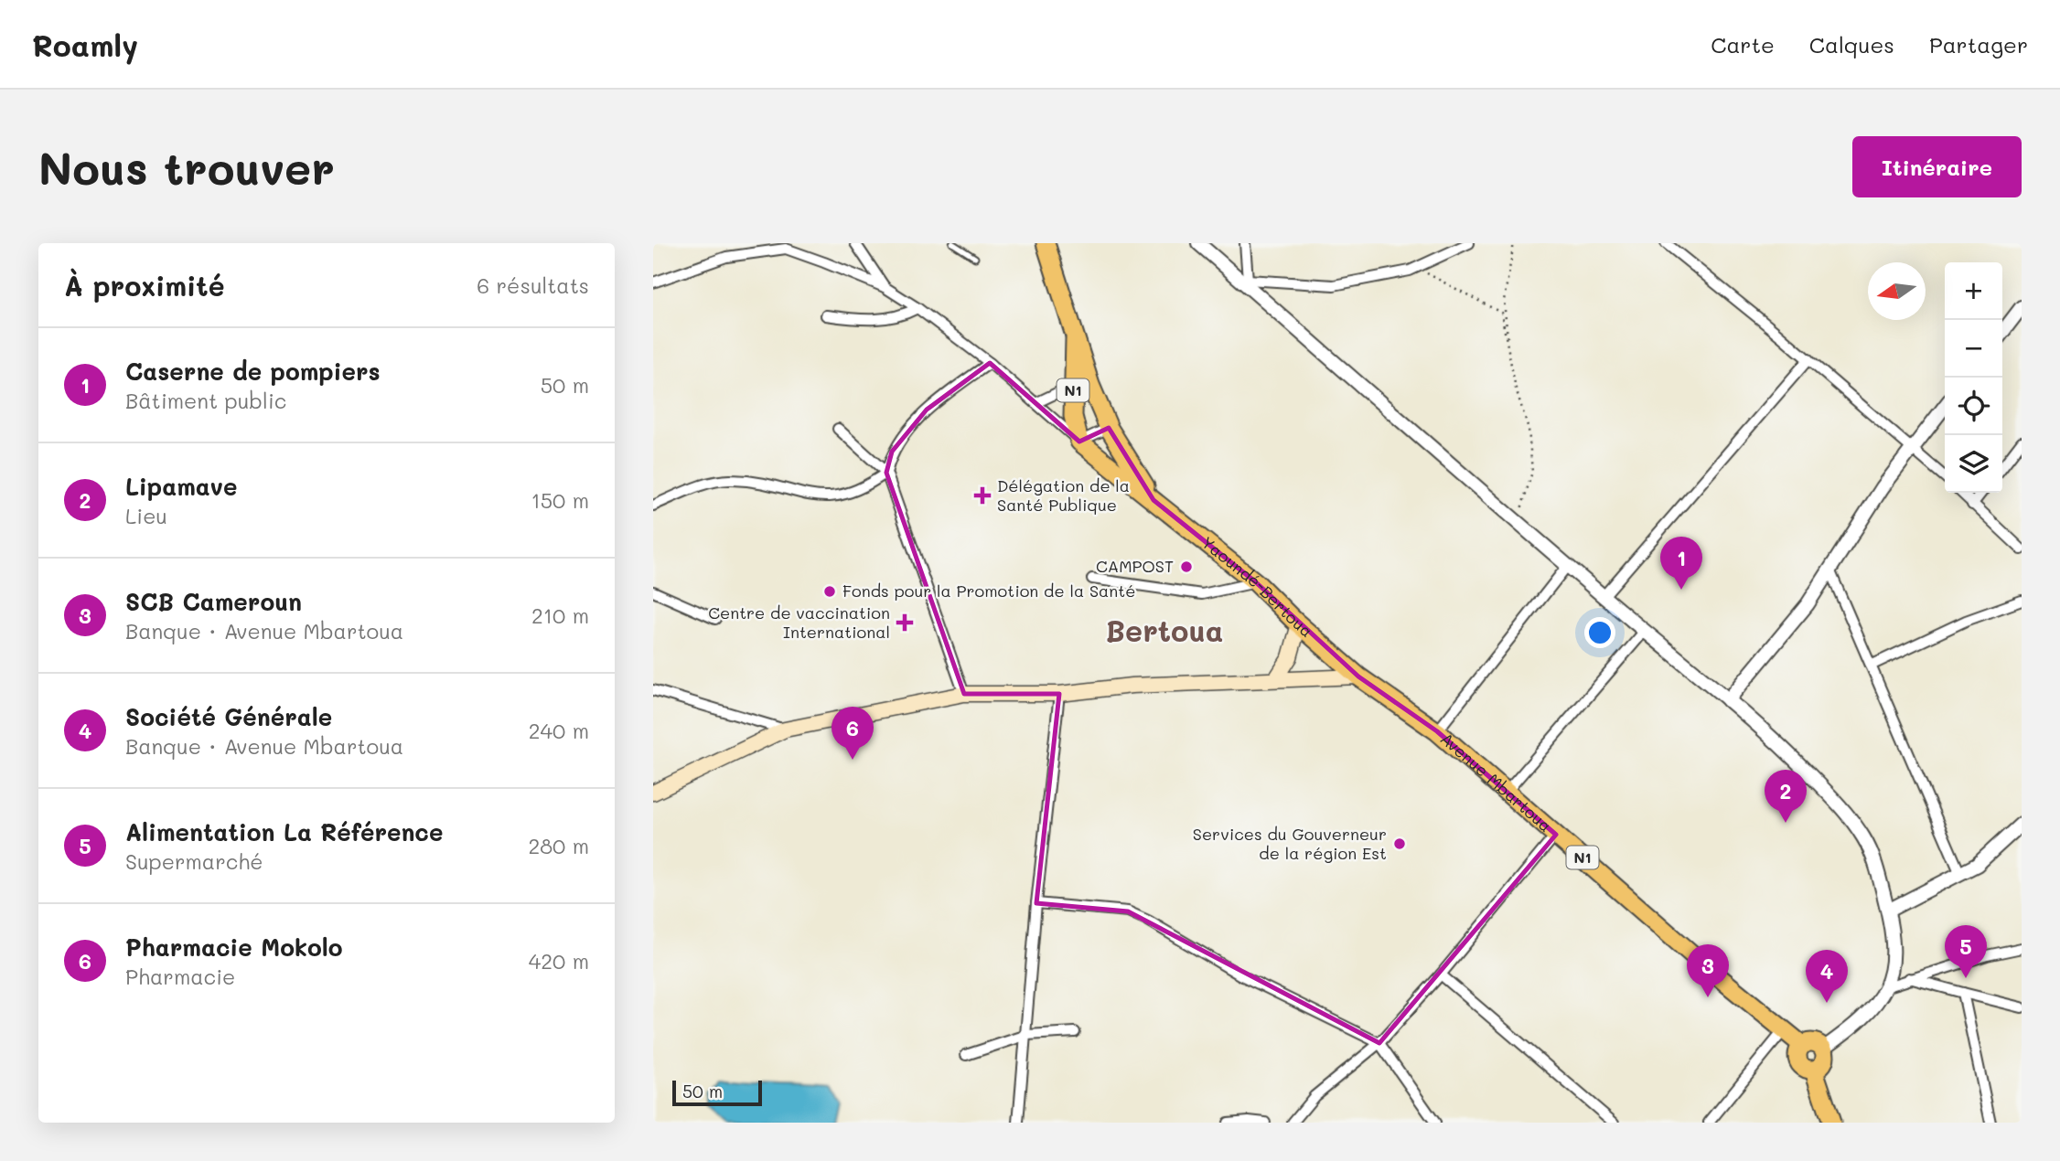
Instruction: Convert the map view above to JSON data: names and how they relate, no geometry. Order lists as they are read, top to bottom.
{
  "streets": {
    "highway": ["N1", "Yaoundé-Bertoua", "Avenue Mbartoua"]
  },
  "crossings": [
    ["N1", "Yaoundé-Bertoua"],
    ["Yaoundé-Bertoua", "Avenue Mbartoua"]
  ],
  "districts": ["Bertoua"],
  "places": {
    "health": ["Délégation de la Santé Publique", "Centre de vaccination International"],
    "other": ["CAMPOST", "Fonds pour la Promotion de la Santé", "Services du Gouverneur de la région Est"]
  },
  "scale_bar": "50 m",
  "north": "left",
  "page": {
    "header": "Roamly",
    "nav": ["Carte", "Calques", "Partager"],
    "buttons": "Itinéraire",
    "title": "Nous trouver",
    "heading": ["À proximité", "6 résultats"],
    "map_buttons": ["+", "−"],
    "list": [
      {
        "mark": "1",
        "name": "Caserne de pompiers",
        "note": "Bâtiment public",
        "value": "50 m"
      },
      {
        "mark": "2",
        "name": "Lipamave",
        "note": "Lieu",
        "value": "150 m"
      },
      {
        "mark": "3",
        "name": "SCB Cameroun",
        "note": "Banque · Avenue Mbartoua",
        "value": "210 m"
      },
      {
        "mark": "4",
        "name": "Société Générale",
        "note": "Banque · Avenue Mbartoua",
        "value": "240 m"
      },
      {
        "mark": "5",
        "name": "Alimentation La Référence",
        "note": "Supermarché",
        "value": "280 m"
      },
      {
        "mark": "6",
        "name": "Pharmacie Mokolo",
        "note": "Pharmacie",
        "value": "420 m"
      }
    ],
    "pins": [
      "1",
      "6",
      "2",
      "5",
      "3",
      "4"
    ],
    "scale": "50 m"
  }
}
